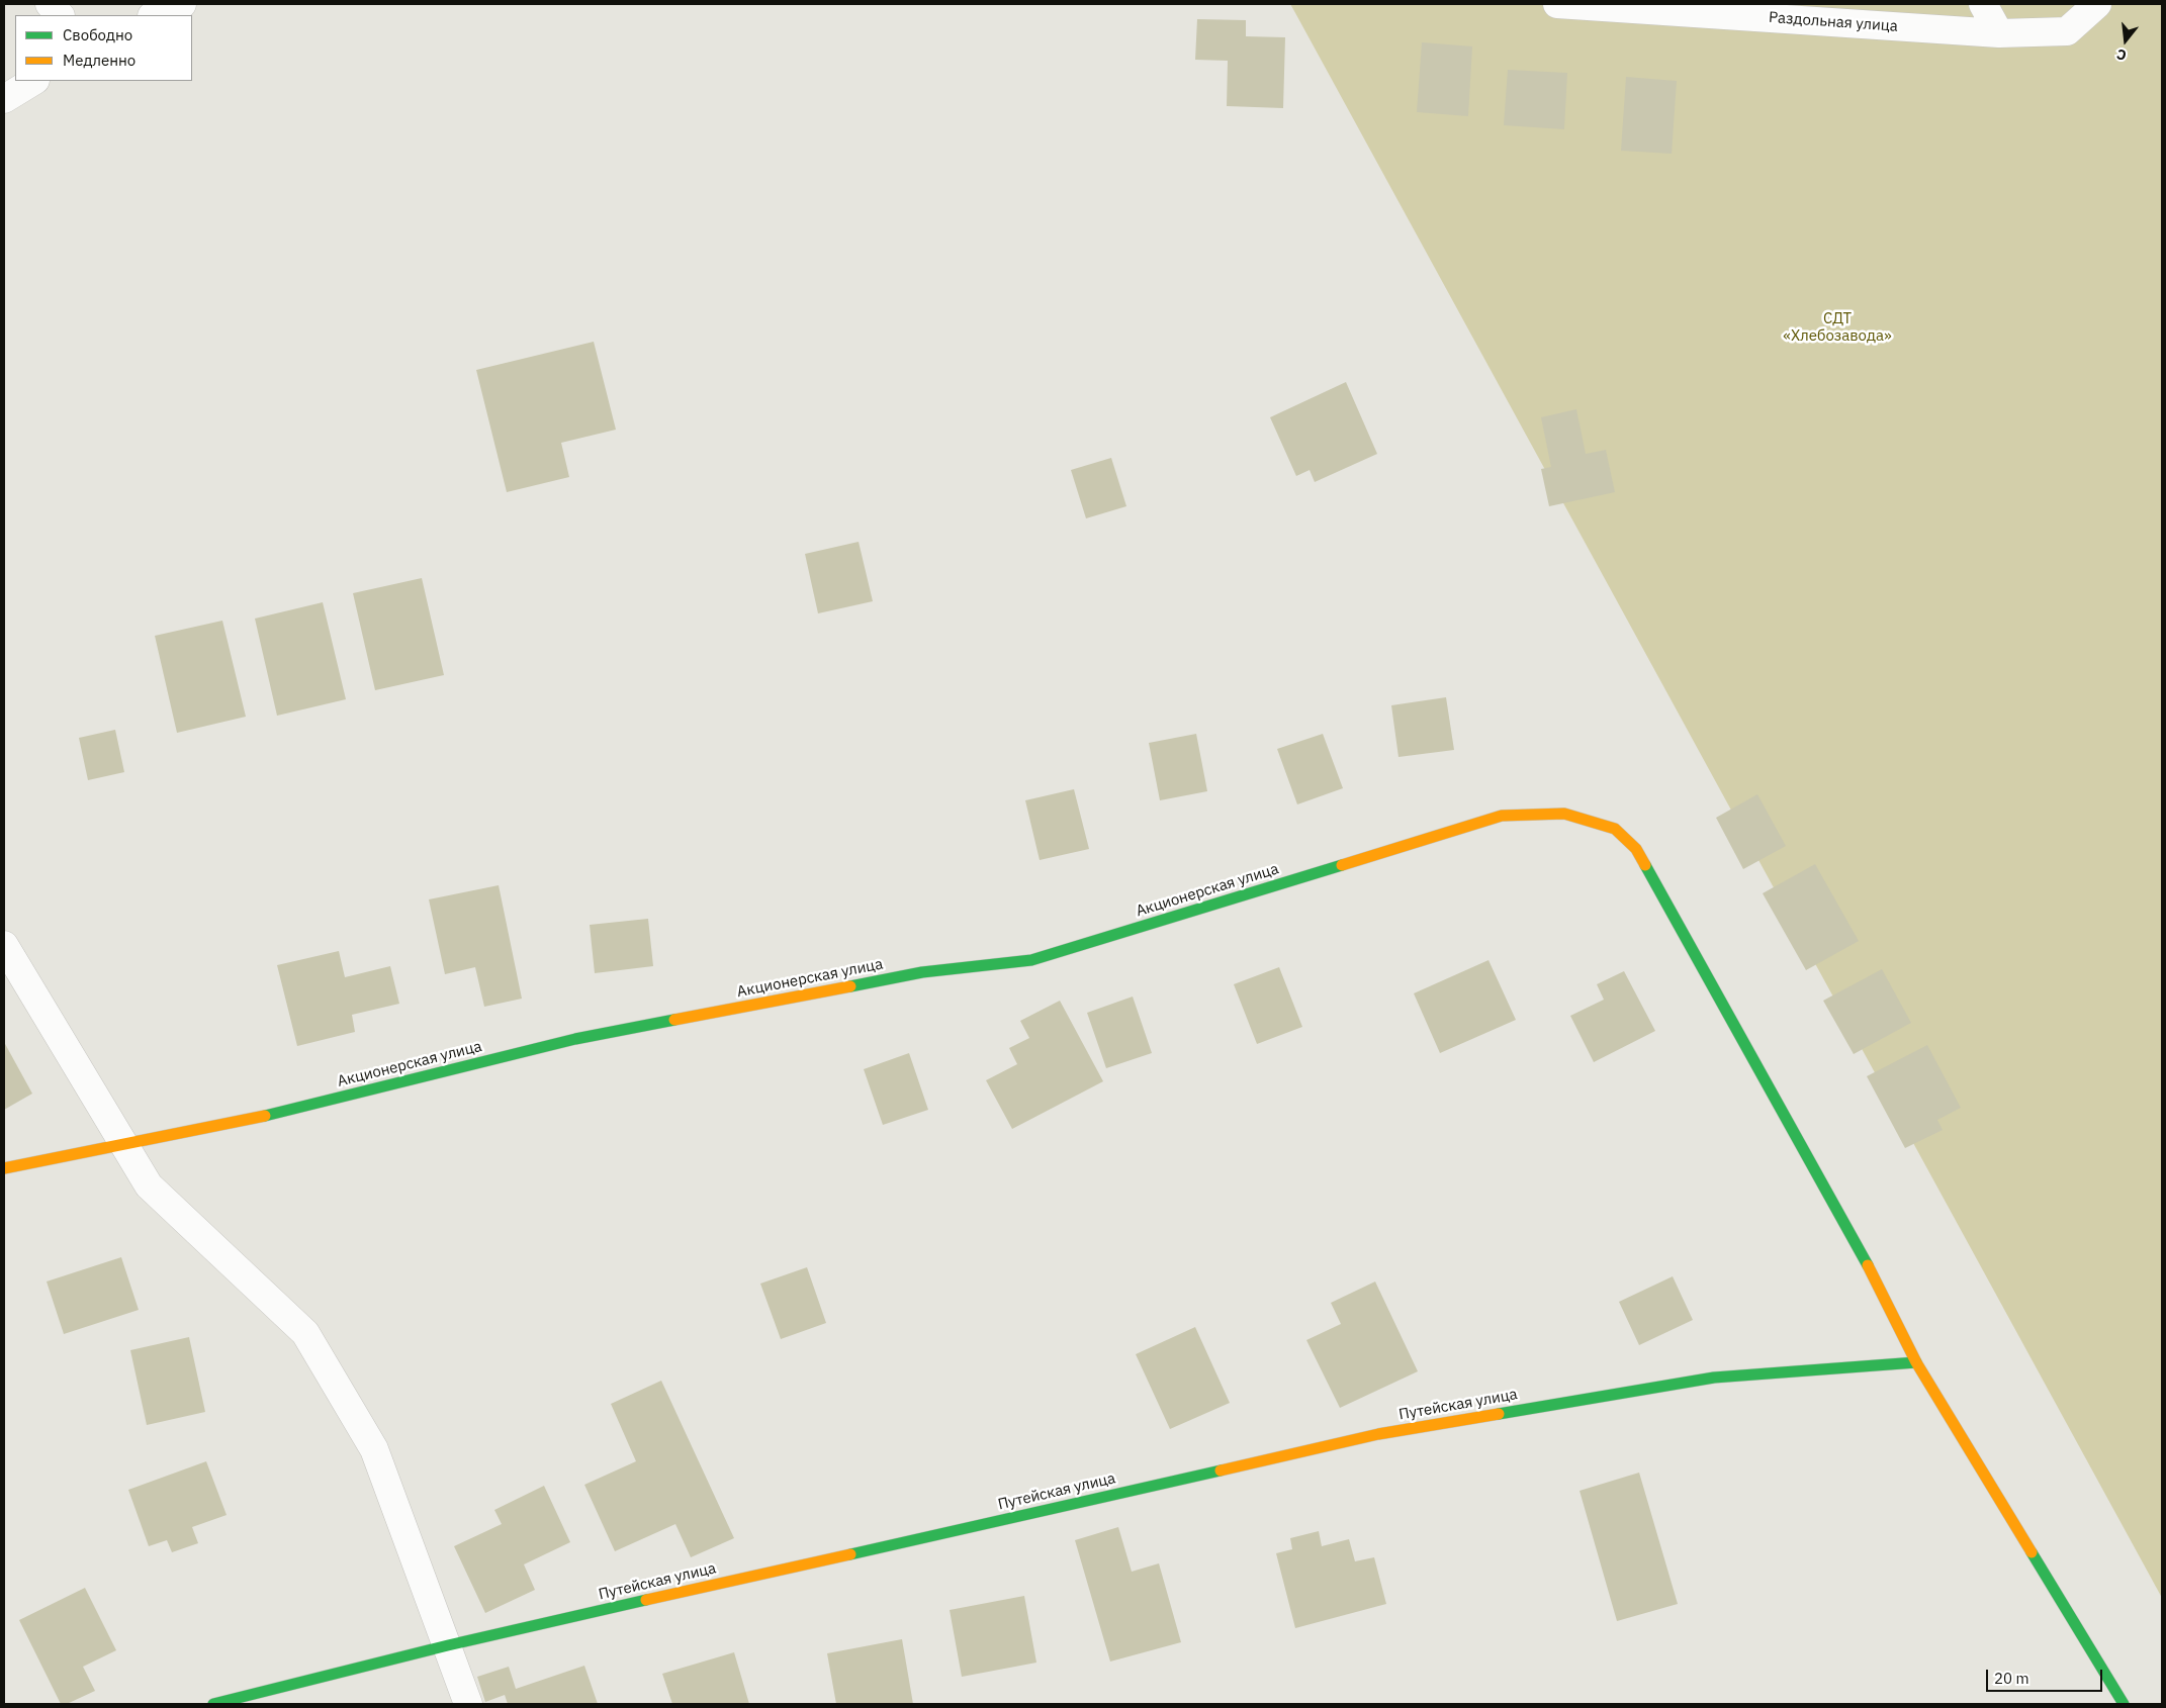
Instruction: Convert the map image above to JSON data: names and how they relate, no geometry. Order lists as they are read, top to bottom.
{
  "streets": {
    "street": ["Раздольная улица", "Акционерская улица", "Путейская улица"]
  },
  "crossings": [
    ["Акционерская улица", "Путейская улица"]
  ],
  "parks": ["СДТ «Хлебозавода»"],
  "legend": ["Свободно", "Медленно"],
  "scale_bar": "20 m",
  "north": "bottom"
}
